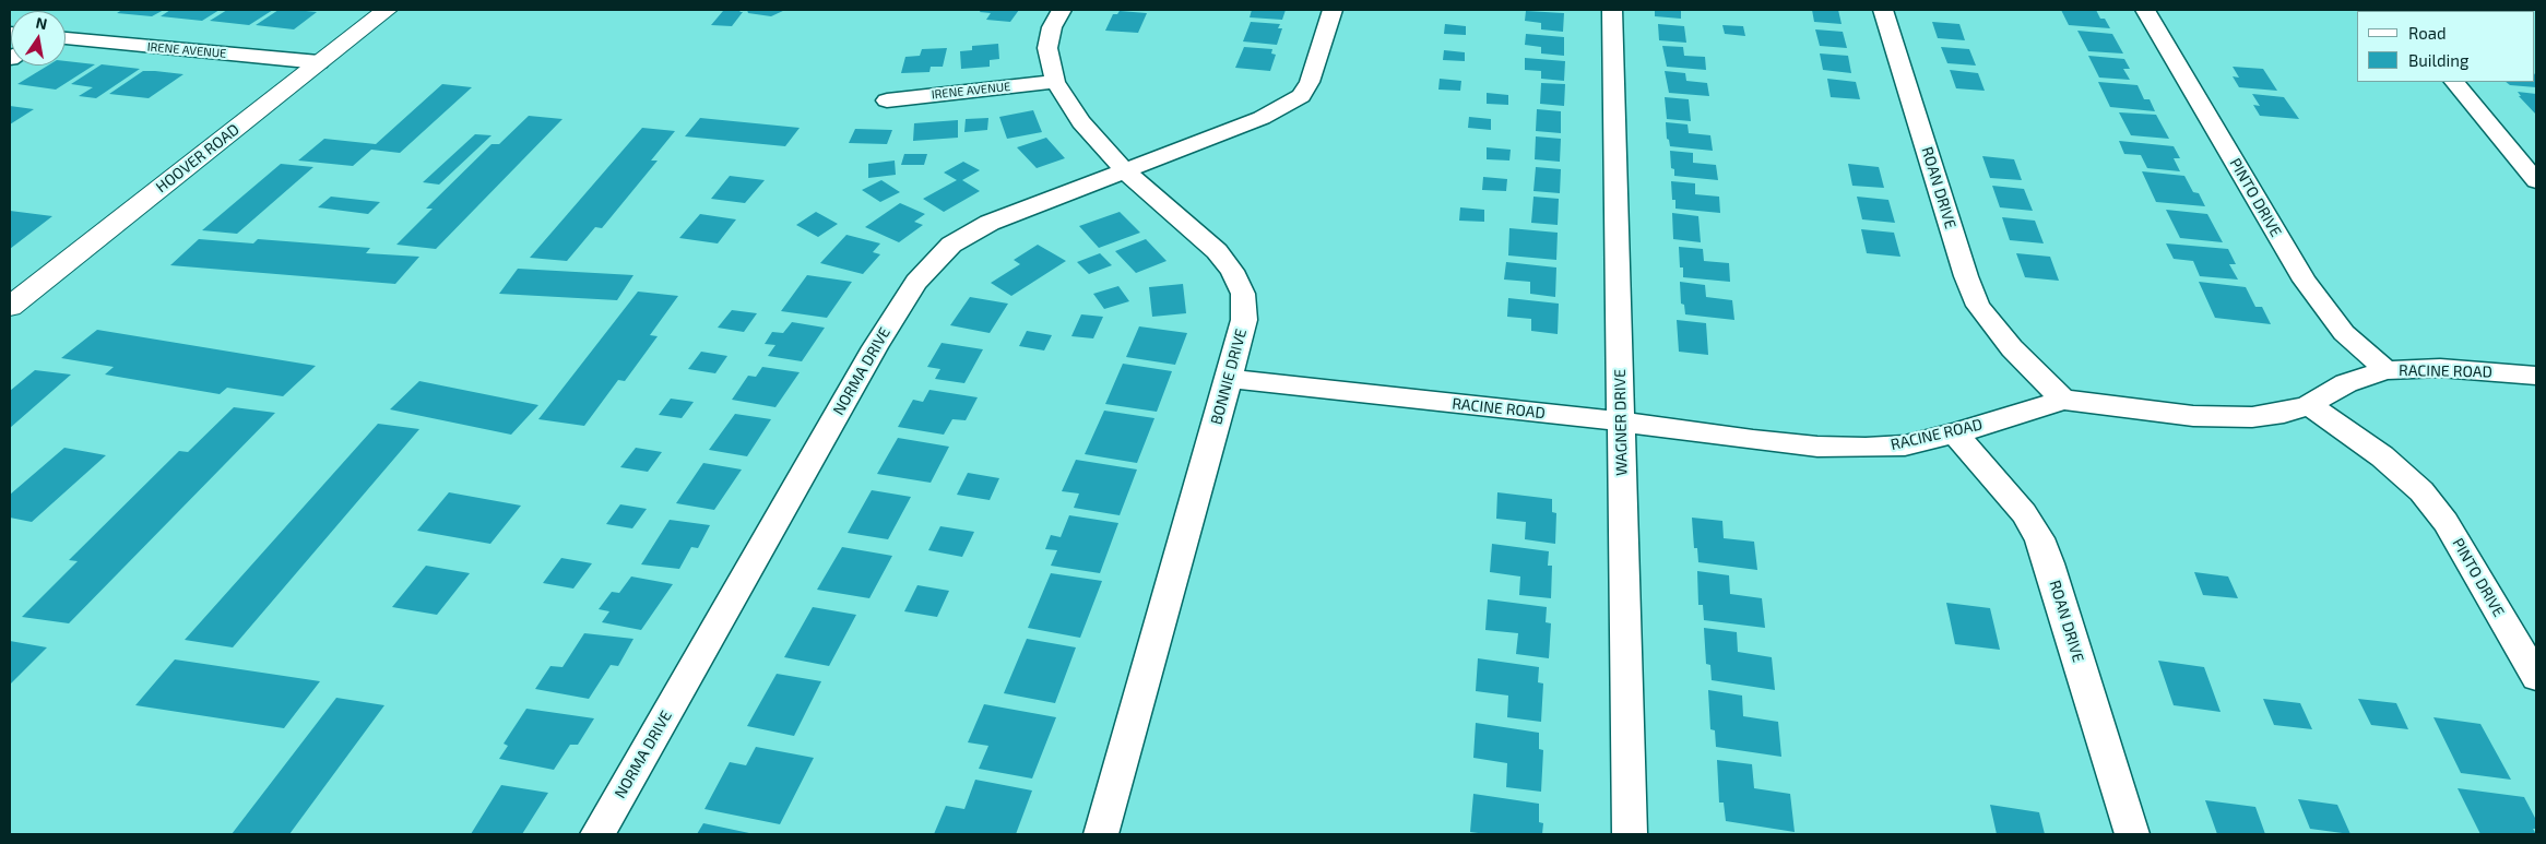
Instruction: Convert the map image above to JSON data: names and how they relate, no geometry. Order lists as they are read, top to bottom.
{
  "streets": {
    "main road": ["HOOVER ROAD"],
    "street": [
      "IRENE AVENUE",
      "ROAN DRIVE",
      "PINTO DRIVE",
      "NORMA DRIVE",
      "RACINE ROAD",
      "BONNIE DRIVE",
      "WAGNER DRIVE"
    ]
  },
  "crossings": [
    ["IRENE AVENUE", "HOOVER ROAD"],
    ["ROAN DRIVE", "RACINE ROAD"],
    ["PINTO DRIVE", "RACINE ROAD"],
    ["NORMA DRIVE", "BONNIE DRIVE"],
    ["RACINE ROAD", "BONNIE DRIVE"],
    ["RACINE ROAD", "WAGNER DRIVE"]
  ],
  "legend": ["Road", "Building"],
  "north": "top"
}
